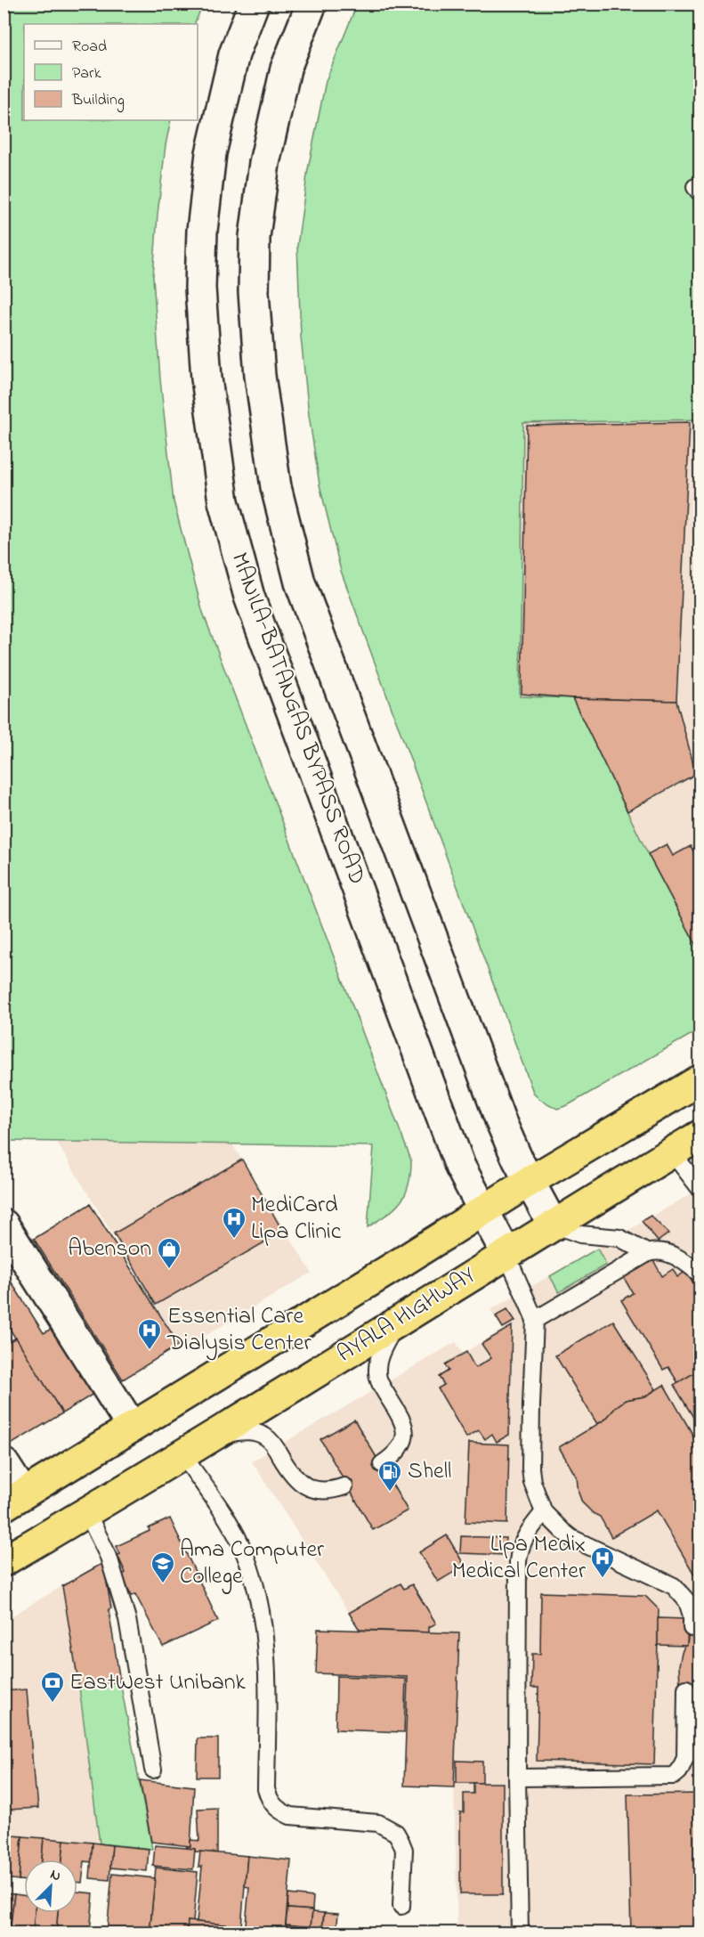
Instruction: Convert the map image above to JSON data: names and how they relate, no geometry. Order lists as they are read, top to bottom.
{
  "streets": {
    "highway": ["AYALA HIGHWAY"],
    "main road": ["MANILA-BATANGAS BYPASS ROAD"]
  },
  "crossings": [
    ["MANILA-BATANGAS BYPASS ROAD", "AYALA HIGHWAY"]
  ],
  "places": {
    "hospital": ["MediCard Lipa Clinic", "Essential Care Dialysis Center", "Lipa Medix Medical Center"],
    "shop": ["Abenson"],
    "fuel station": ["Shell"],
    "school or university": ["Ama Computer College"],
    "bank": ["EastWest Unibank"]
  },
  "legend": ["Road", "Park", "Building"],
  "north": "top right"
}
